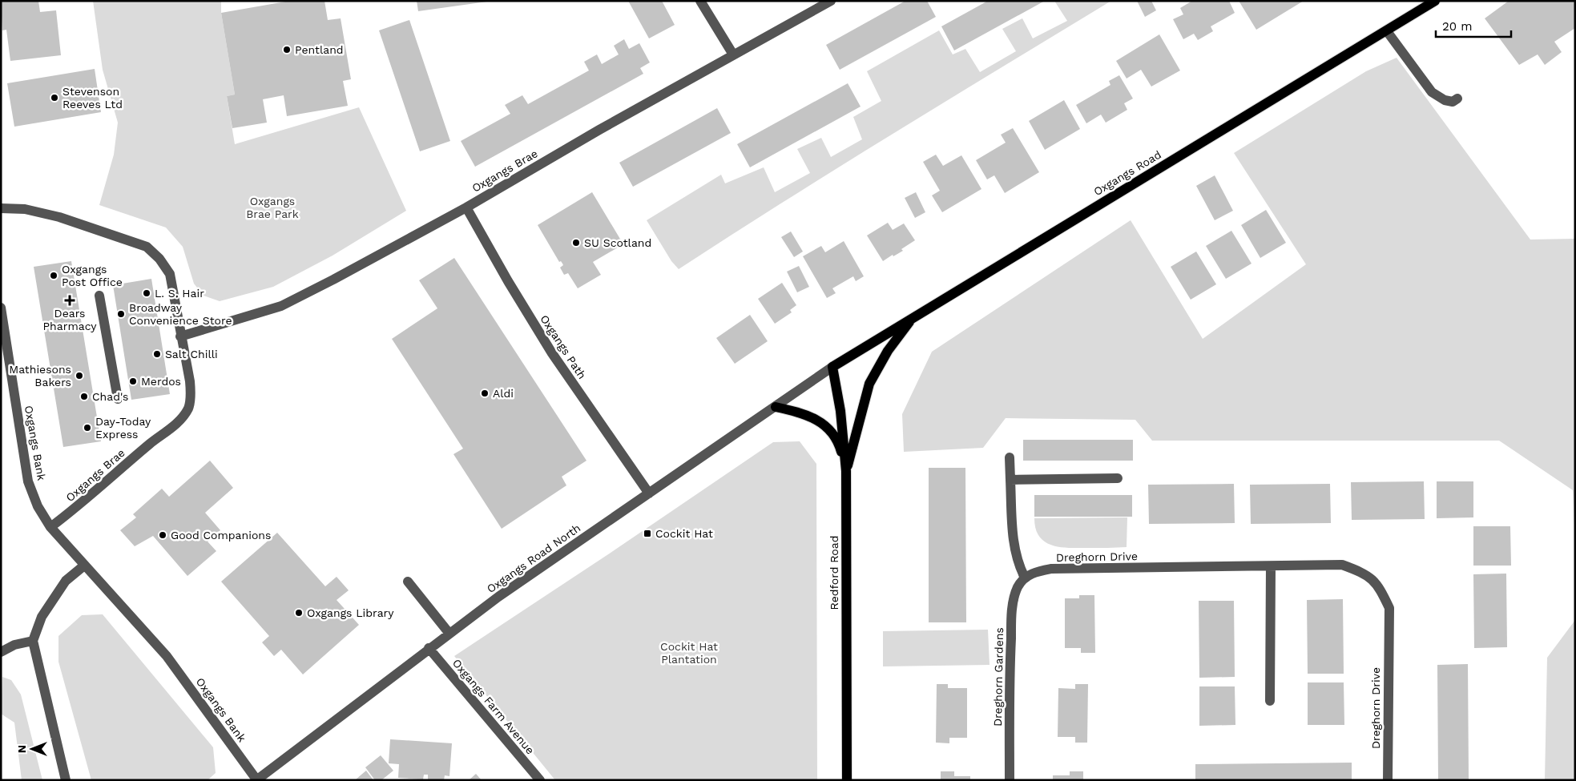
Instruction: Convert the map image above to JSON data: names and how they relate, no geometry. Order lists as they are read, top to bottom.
{
  "streets": {
    "main road": ["Oxgangs Road", "Redford Road"],
    "street": [
      "Oxgangs Brae",
      "Oxgangs Path",
      "Oxgangs Bank",
      "Dreghorn Drive",
      "Oxgangs Road North",
      "Dreghorn Gardens",
      "Oxgangs Farm Avenue"
    ]
  },
  "crossings": [
    ["Oxgangs Brae", "Oxgangs Path"],
    ["Oxgangs Brae", "Oxgangs Bank"],
    ["Oxgangs Road", "Oxgangs Road North"],
    ["Oxgangs Road", "Redford Road"],
    ["Oxgangs Path", "Oxgangs Road North"],
    ["Oxgangs Bank", "Oxgangs Road North"],
    ["Dreghorn Drive", "Dreghorn Gardens"],
    ["Oxgangs Road North", "Redford Road"],
    ["Oxgangs Road North", "Oxgangs Farm Avenue"]
  ],
  "parks": ["Oxgangs Brae Park", "Cockit Hat Plantation"],
  "places": {
    "other": [
      "Pentland",
      "Stevenson Reeves Ltd",
      "SU Scotland",
      "Oxgangs Post Office",
      "L. S. Hair",
      "Broadway Convenience Store",
      "Salt Chilli",
      "Mathiesons Bakers",
      "Merdos",
      "Aldi",
      "Chad's",
      "Day-Today Express",
      "Good Companions",
      "Oxgangs Library"
    ],
    "health": ["Dears Pharmacy"],
    "transit": ["Cockit Hat"]
  },
  "scale_bar": "20 m",
  "north": "left"
}
